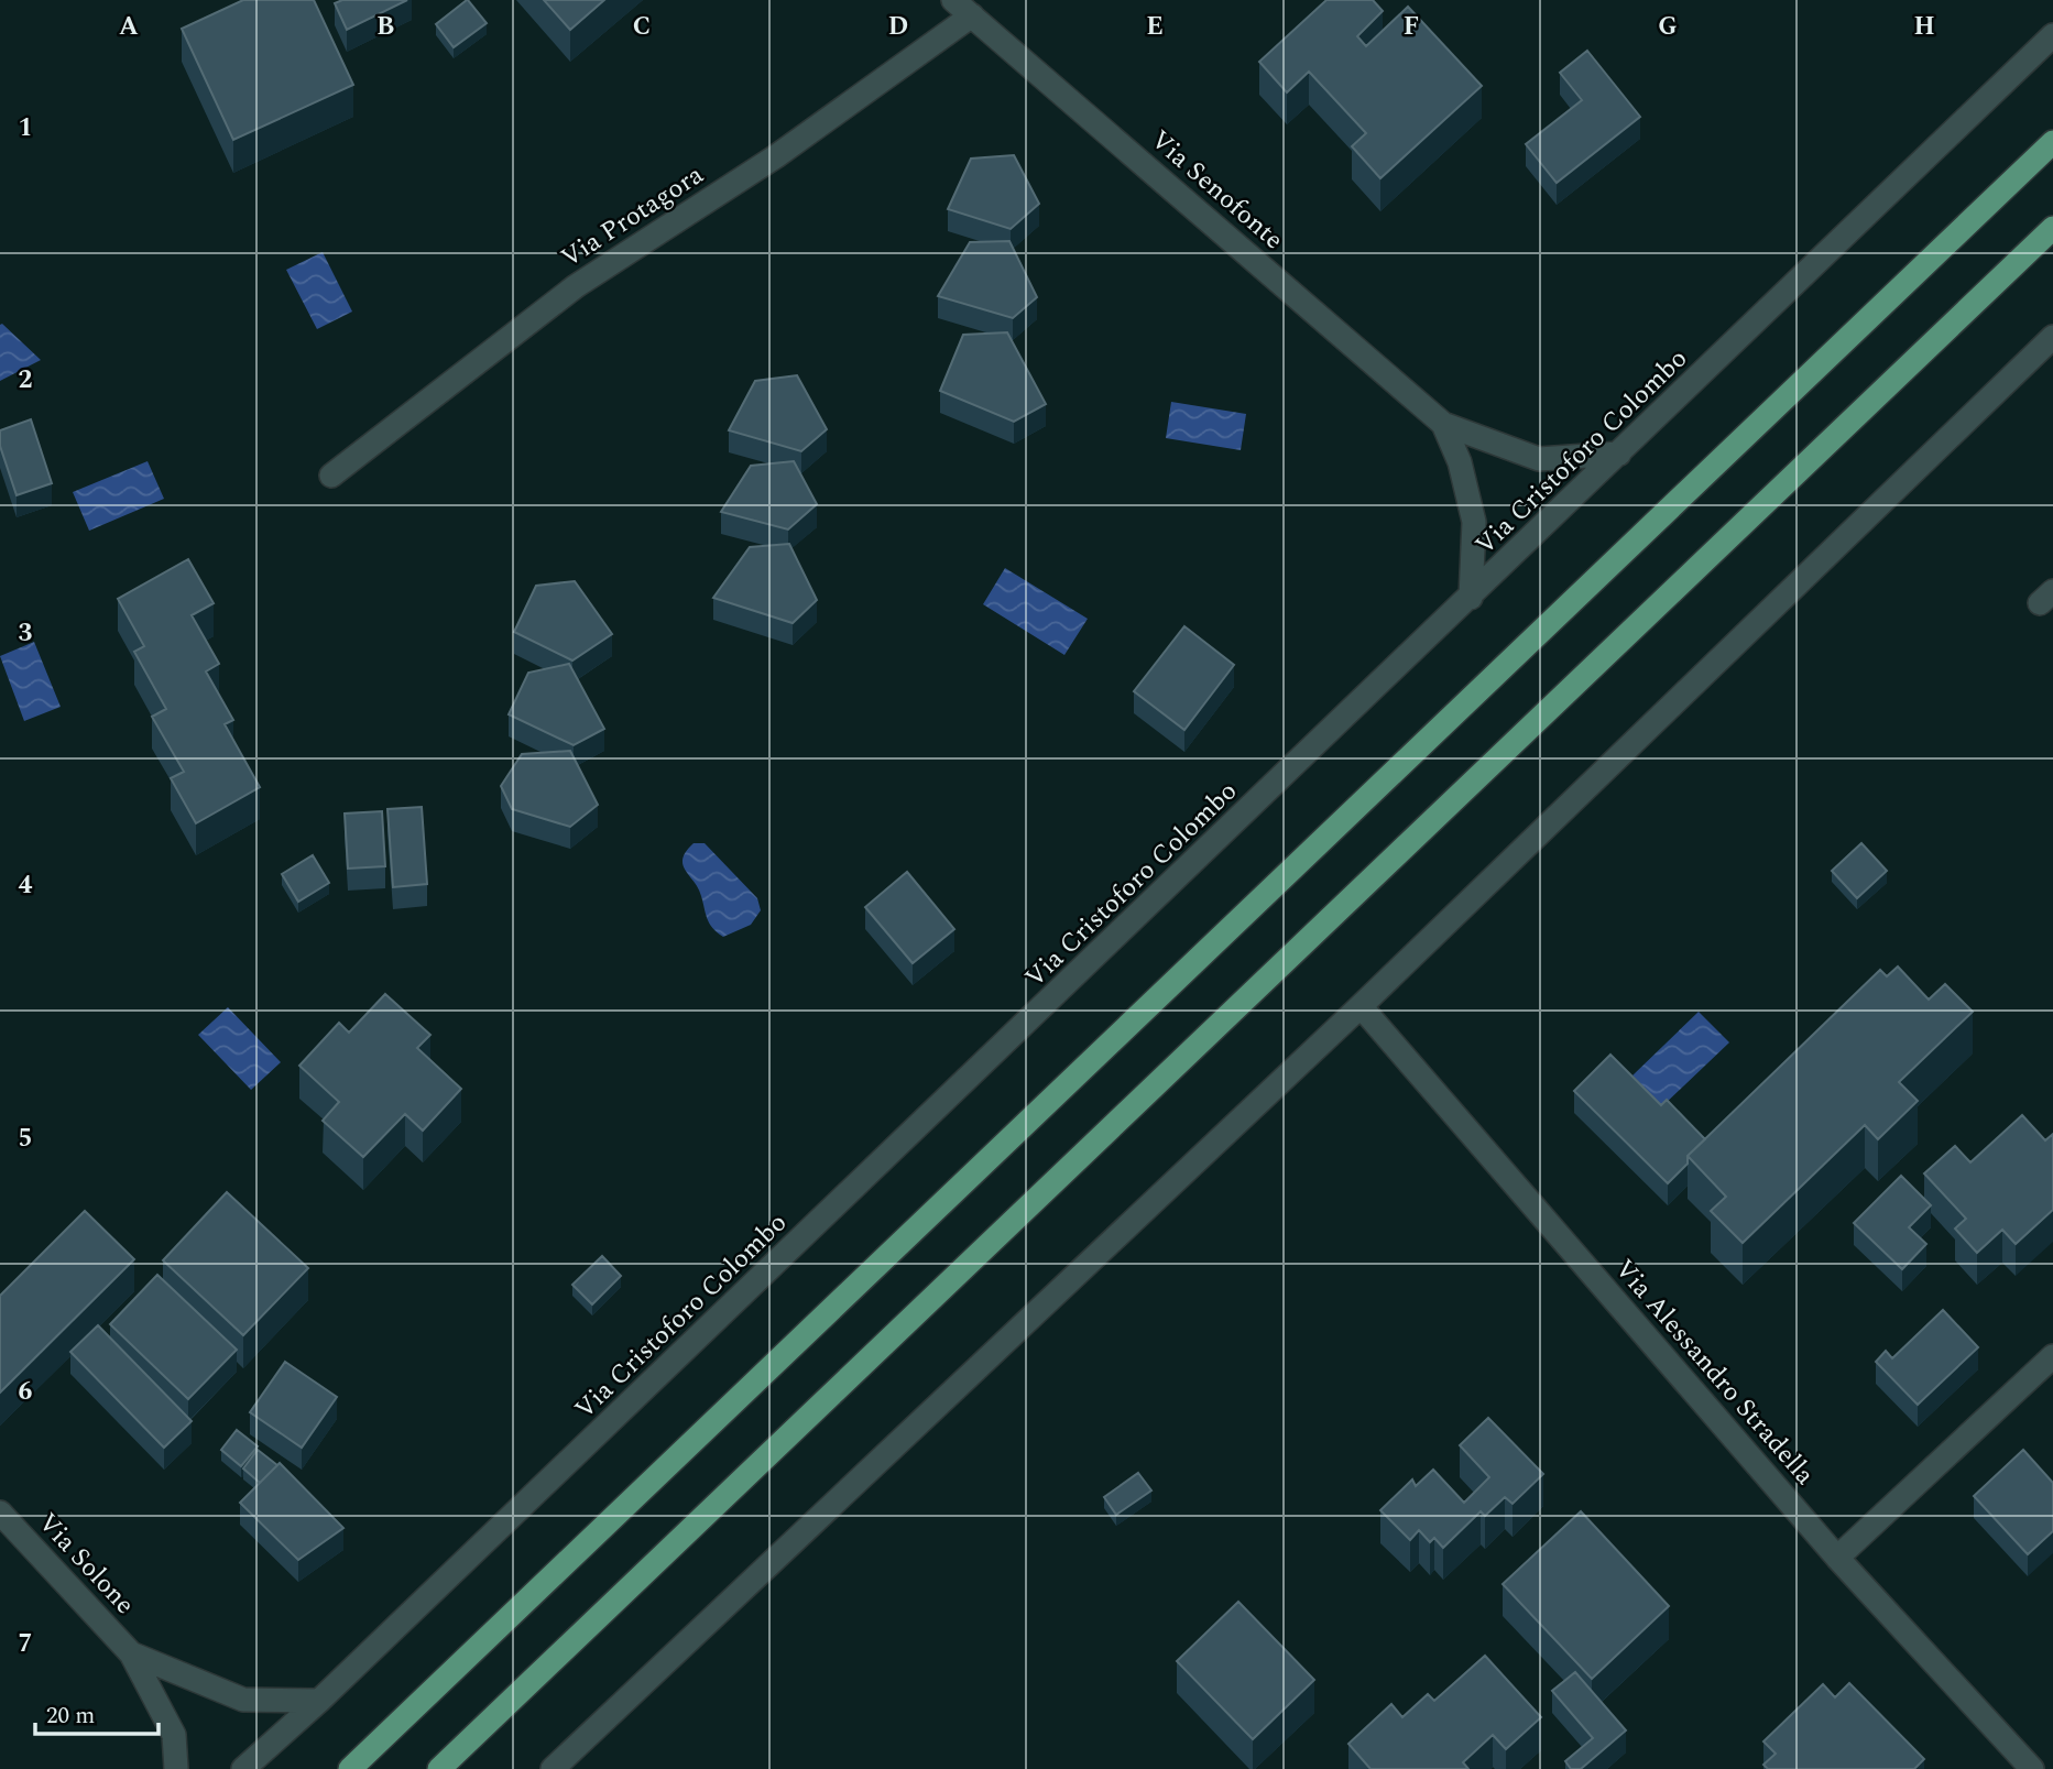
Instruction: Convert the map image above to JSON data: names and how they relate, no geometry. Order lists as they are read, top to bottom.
{
  "streets": {
    "street": [
      "Via Senofonte",
      "Via Protagora",
      "Via Cristoforo Colombo",
      "Via Alessandro Stradella",
      "Via Solone"
    ]
  },
  "crossings": [
    ["Via Senofonte", "Via Protagora"]
  ],
  "scale_bar": "20 m",
  "grid": {
    "columns": [
      "A",
      "B",
      "C",
      "D",
      "E",
      "F",
      "G",
      "H"
    ],
    "rows": [
      "1",
      "2",
      "3",
      "4",
      "5",
      "6",
      "7"
    ]
  }
}
